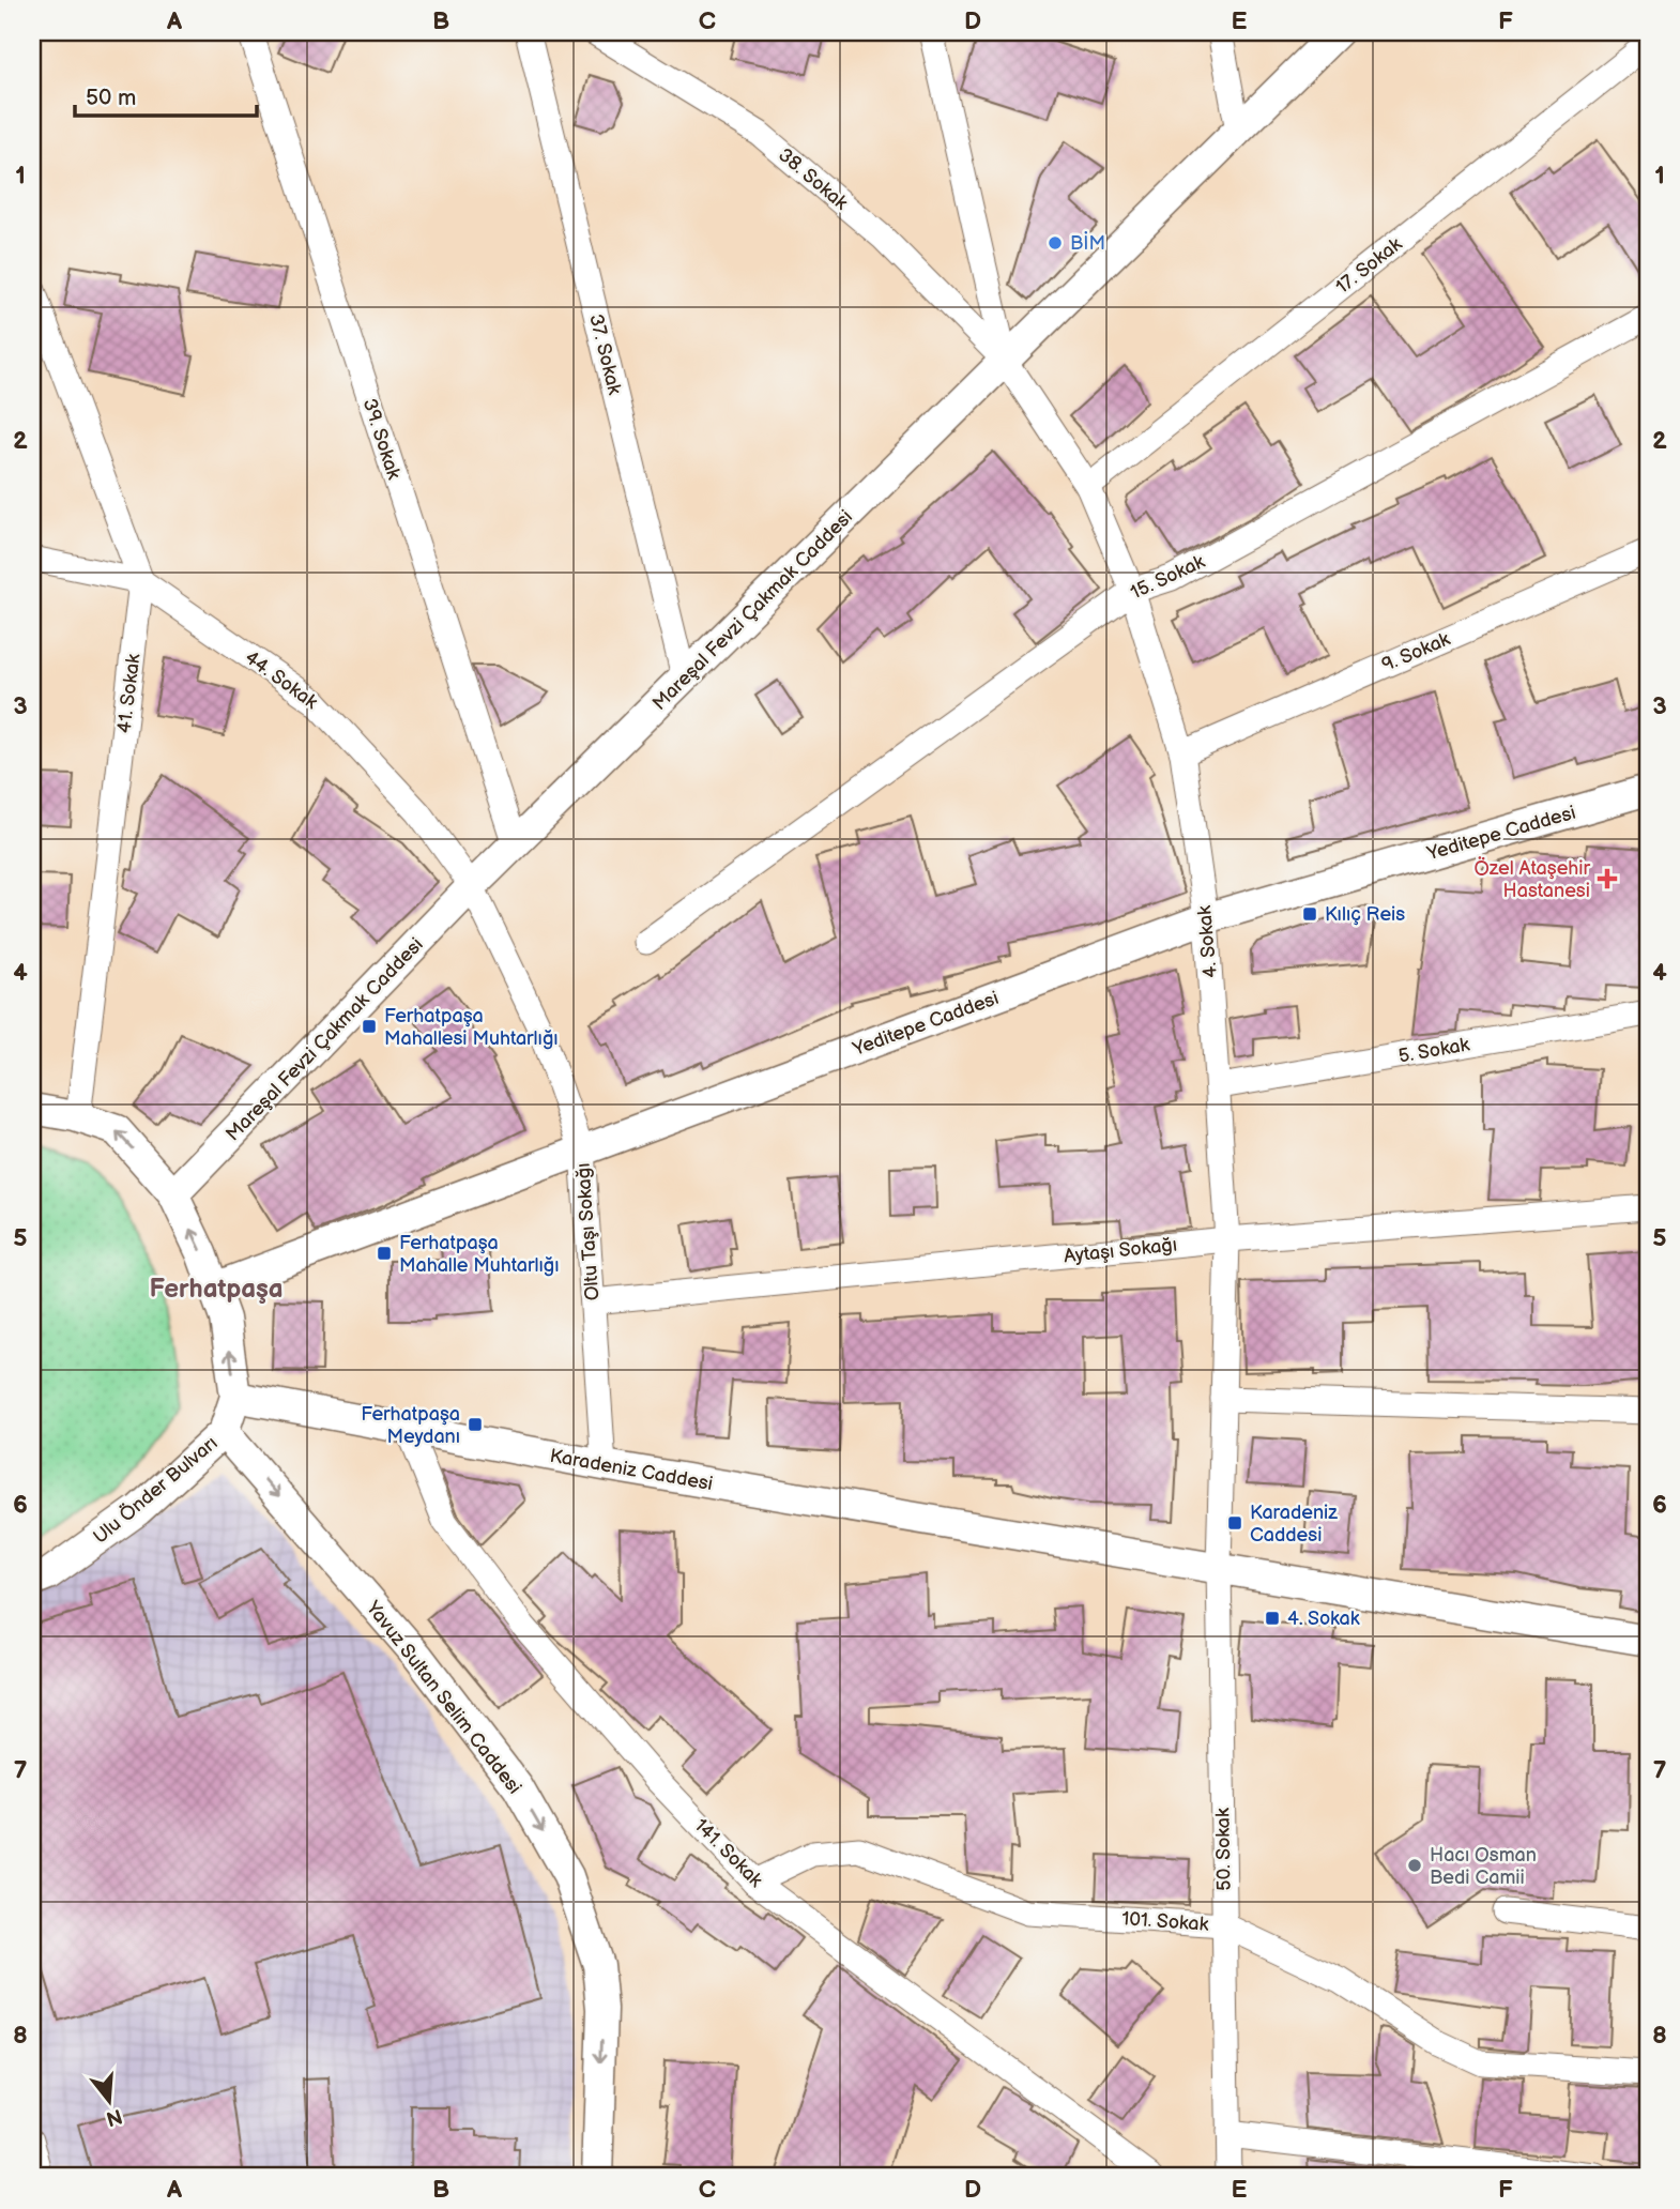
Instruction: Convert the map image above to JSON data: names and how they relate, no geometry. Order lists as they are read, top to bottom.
{
  "streets": {
    "street": [
      "38. Sokak",
      "17. Sokak",
      "37. Sokak",
      "39. Sokak",
      "15. Sokak",
      "Mareşal Fevzi Çakmak Caddesi",
      "9. Sokak",
      "44. Sokak",
      "41. Sokak",
      "Yeditepe Caddesi",
      "4. Sokak",
      "5. Sokak",
      "Oltu Taşı Sokağı",
      "Aytaşı Sokağı",
      "Karadeniz Caddesi",
      "Ulu Önder Bulvarı",
      "Yavuz Sultan Selim Caddesi",
      "50. Sokak",
      "141. Sokak",
      "101. Sokak"
    ]
  },
  "crossings": [
    ["38. Sokak", "Mareşal Fevzi Çakmak Caddesi"],
    ["38. Sokak", "4. Sokak"],
    ["17. Sokak", "4. Sokak"],
    ["37. Sokak", "Mareşal Fevzi Çakmak Caddesi"],
    ["39. Sokak", "Mareşal Fevzi Çakmak Caddesi"],
    ["15. Sokak", "4. Sokak"],
    ["Mareşal Fevzi Çakmak Caddesi", "44. Sokak"],
    ["Mareşal Fevzi Çakmak Caddesi", "4. Sokak"],
    ["Mareşal Fevzi Çakmak Caddesi", "Oltu Taşı Sokağı"],
    ["Mareşal Fevzi Çakmak Caddesi", "Ulu Önder Bulvarı"],
    ["9. Sokak", "4. Sokak"],
    ["44. Sokak", "41. Sokak"],
    ["44. Sokak", "Oltu Taşı Sokağı"],
    ["41. Sokak", "Ulu Önder Bulvarı"],
    ["Yeditepe Caddesi", "4. Sokak"],
    ["Yeditepe Caddesi", "Oltu Taşı Sokağı"],
    ["Yeditepe Caddesi", "Ulu Önder Bulvarı"],
    ["4. Sokak", "5. Sokak"],
    ["4. Sokak", "Aytaşı Sokağı"],
    ["4. Sokak", "Karadeniz Caddesi"],
    ["4. Sokak", "50. Sokak"],
    ["Oltu Taşı Sokağı", "Aytaşı Sokağı"],
    ["Oltu Taşı Sokağı", "Karadeniz Caddesi"],
    ["Karadeniz Caddesi", "Ulu Önder Bulvarı"],
    ["Karadeniz Caddesi", "50. Sokak"],
    ["Karadeniz Caddesi", "141. Sokak"],
    ["Ulu Önder Bulvarı", "Yavuz Sultan Selim Caddesi"],
    ["50. Sokak", "101. Sokak"],
    ["141. Sokak", "101. Sokak"]
  ],
  "one_way": ["Ulu Önder Bulvarı", "Yavuz Sultan Selim Caddesi"],
  "districts": ["Ferhatpaşa"],
  "places": {
    "other": ["BİM", "Hacı Osman Bedi Camii"],
    "health": ["Özel Ataşehir Hastanesi"],
    "transit": [
      "Kılıç Reis",
      "Ferhatpaşa Mahallesi Muhtarlığı",
      "Ferhatpaşa Mahalle Muhtarlığı",
      "Ferhatpaşa Meydanı",
      "Karadeniz Caddesi",
      "4. Sokak"
    ]
  },
  "scale_bar": "50 m",
  "north": "bottom",
  "grid": {
    "columns": [
      "A",
      "B",
      "C",
      "D",
      "E",
      "F"
    ],
    "rows": [
      "1",
      "2",
      "3",
      "4",
      "5",
      "6",
      "7",
      "8"
    ]
  }
}
